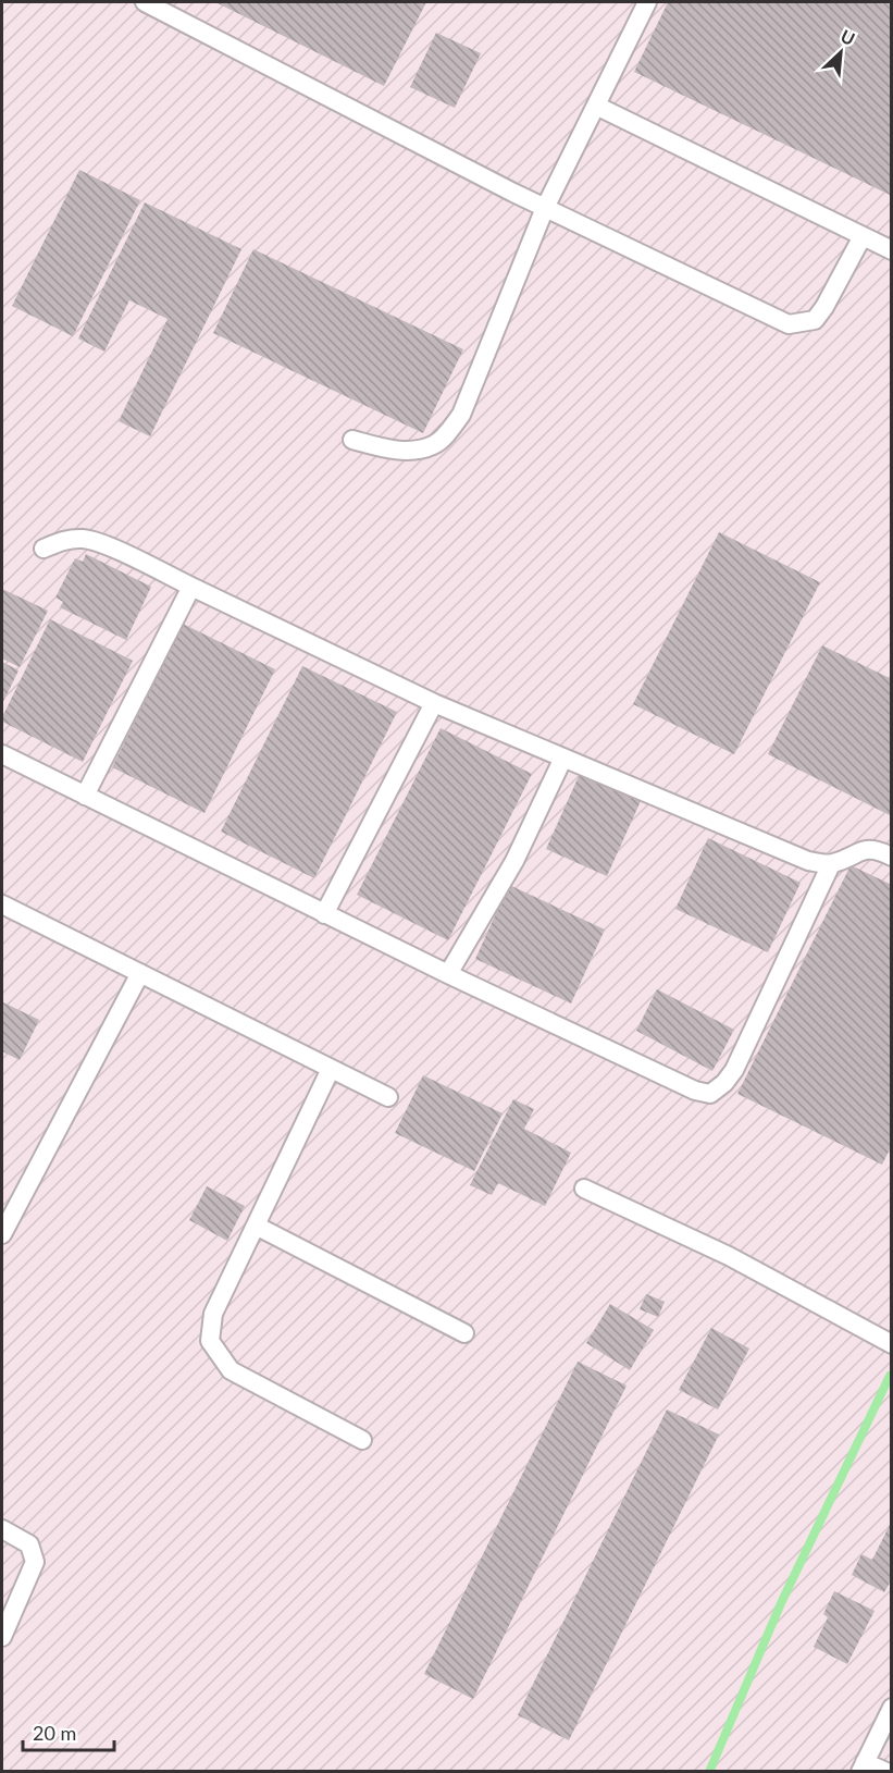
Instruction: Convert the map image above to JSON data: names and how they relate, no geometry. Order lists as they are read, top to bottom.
{
  "scale_bar": "20 m",
  "north": "top right"
}
